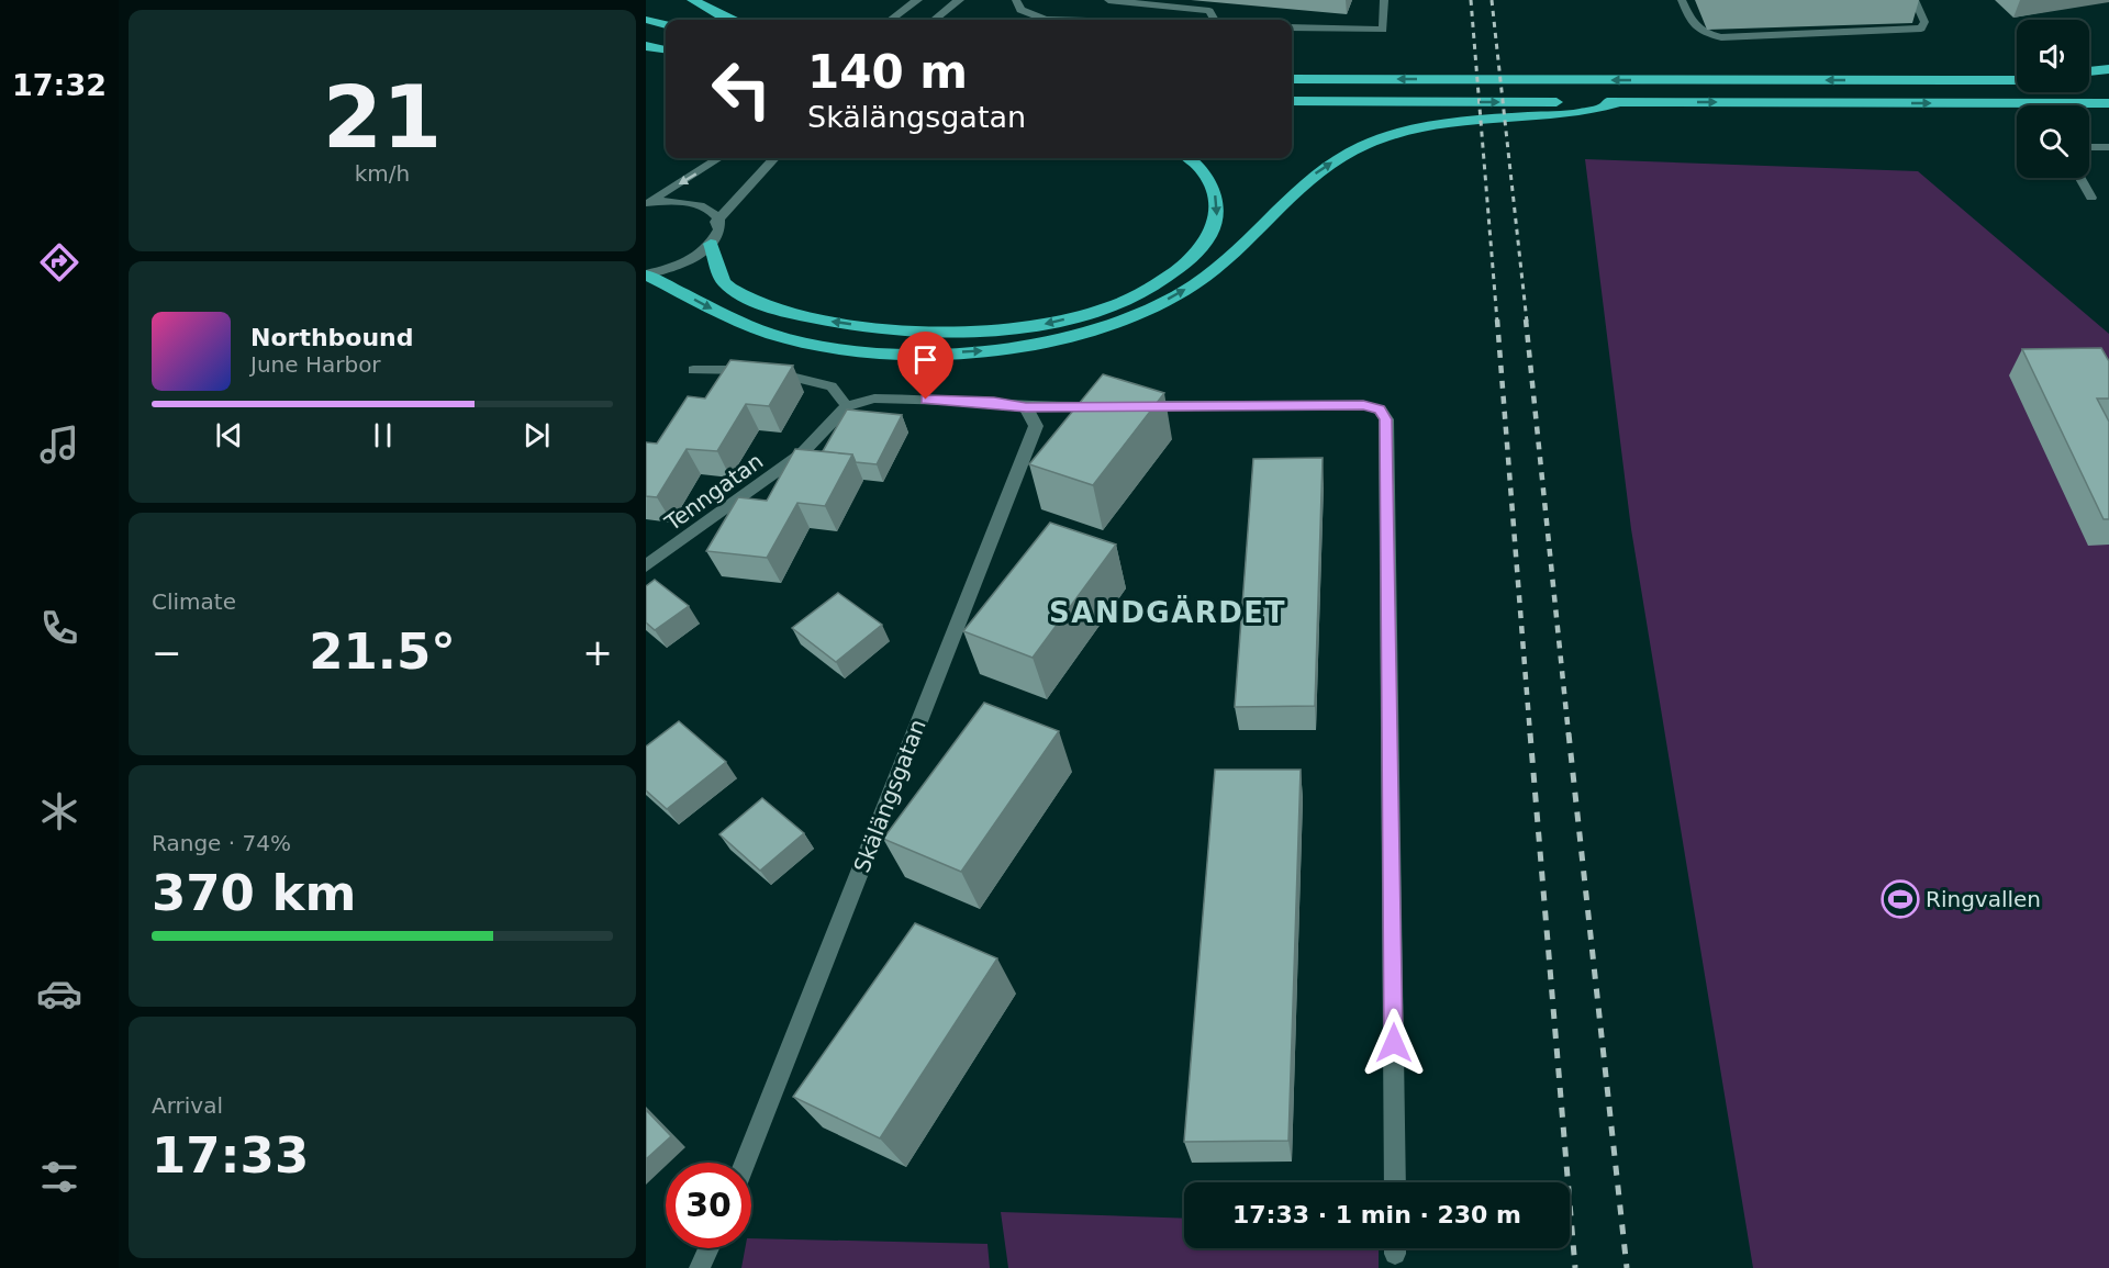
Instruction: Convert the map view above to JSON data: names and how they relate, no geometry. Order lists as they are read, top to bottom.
{
  "streets": {
    "street": ["Tenngatan", "Skälängsgatan"]
  },
  "districts": ["SANDGÄRDET"],
  "places": {
    "sports": ["Ringvallen"]
  },
  "page": {
    "tabs": "17:32",
    "tile": [
      ["21", "km/h"],
      "Climate",
      ["Range · 74%", "370 km"],
      ["Arrival", "17:33"]
    ],
    "turn": ["140 m", "Skälängsgatan"],
    "song": ["Northbound", "June Harbor"],
    "heat": ["−", "21.5°", "+"],
    "limit": "30",
    "trip": "17:33 · 1 min · 230 m"
  }
}
